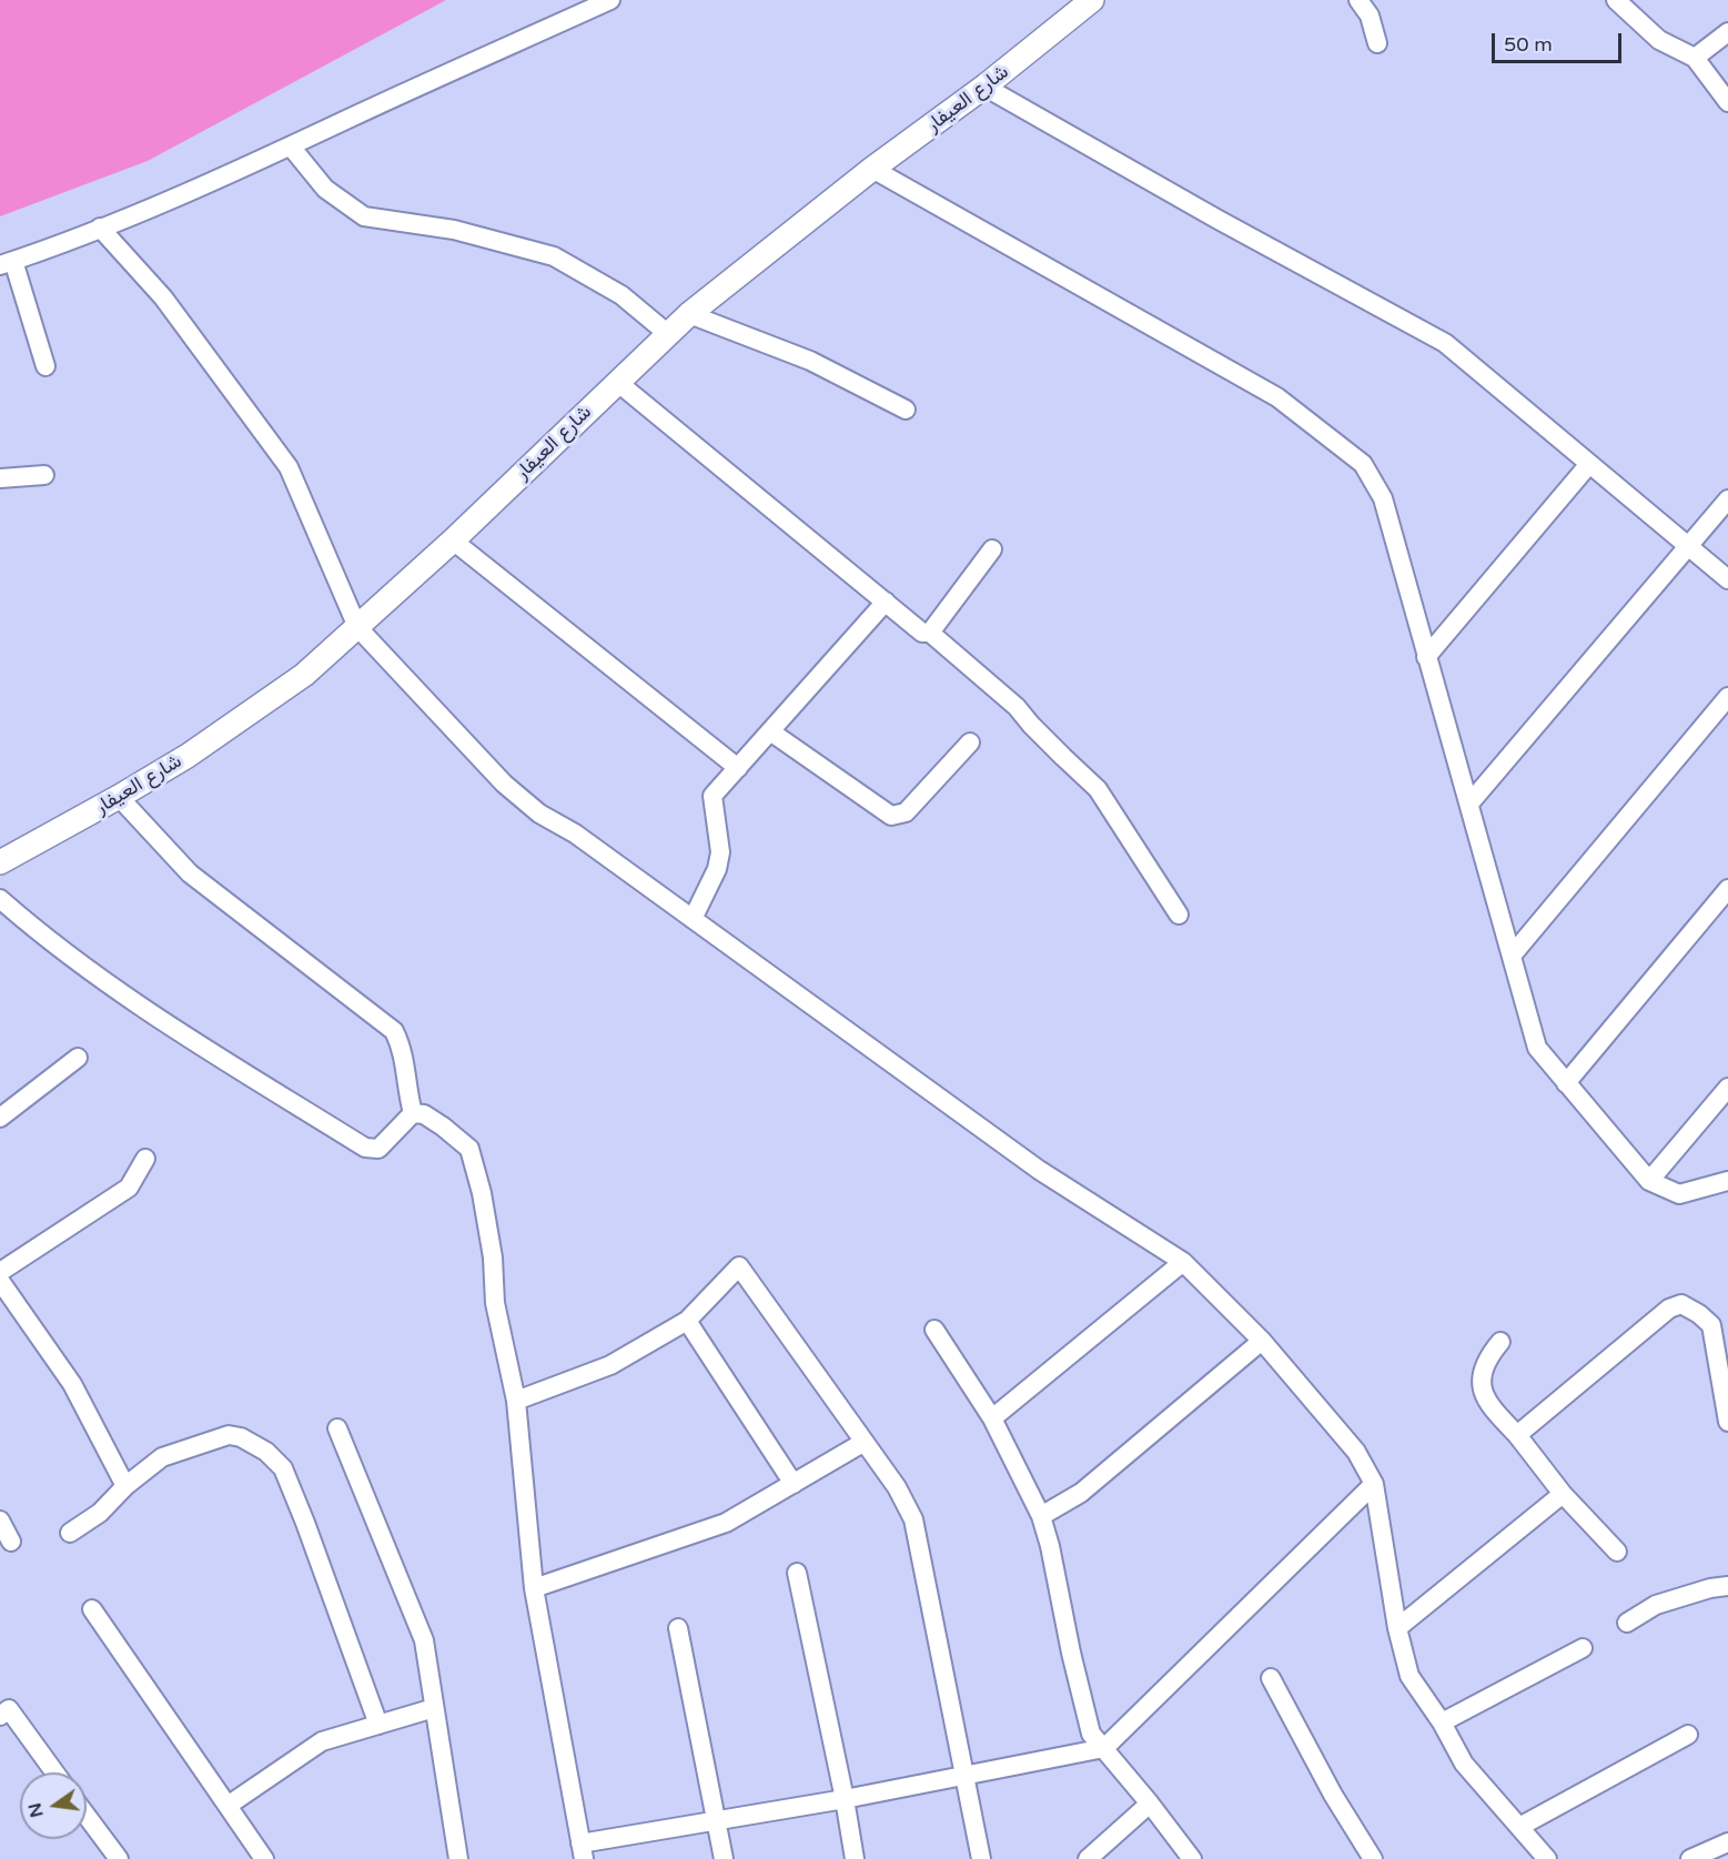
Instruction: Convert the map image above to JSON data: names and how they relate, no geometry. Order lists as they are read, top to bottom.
{
  "streets": {
    "main road": ["شارع العيفار"]
  },
  "scale_bar": "50 m",
  "north": "left"
}
